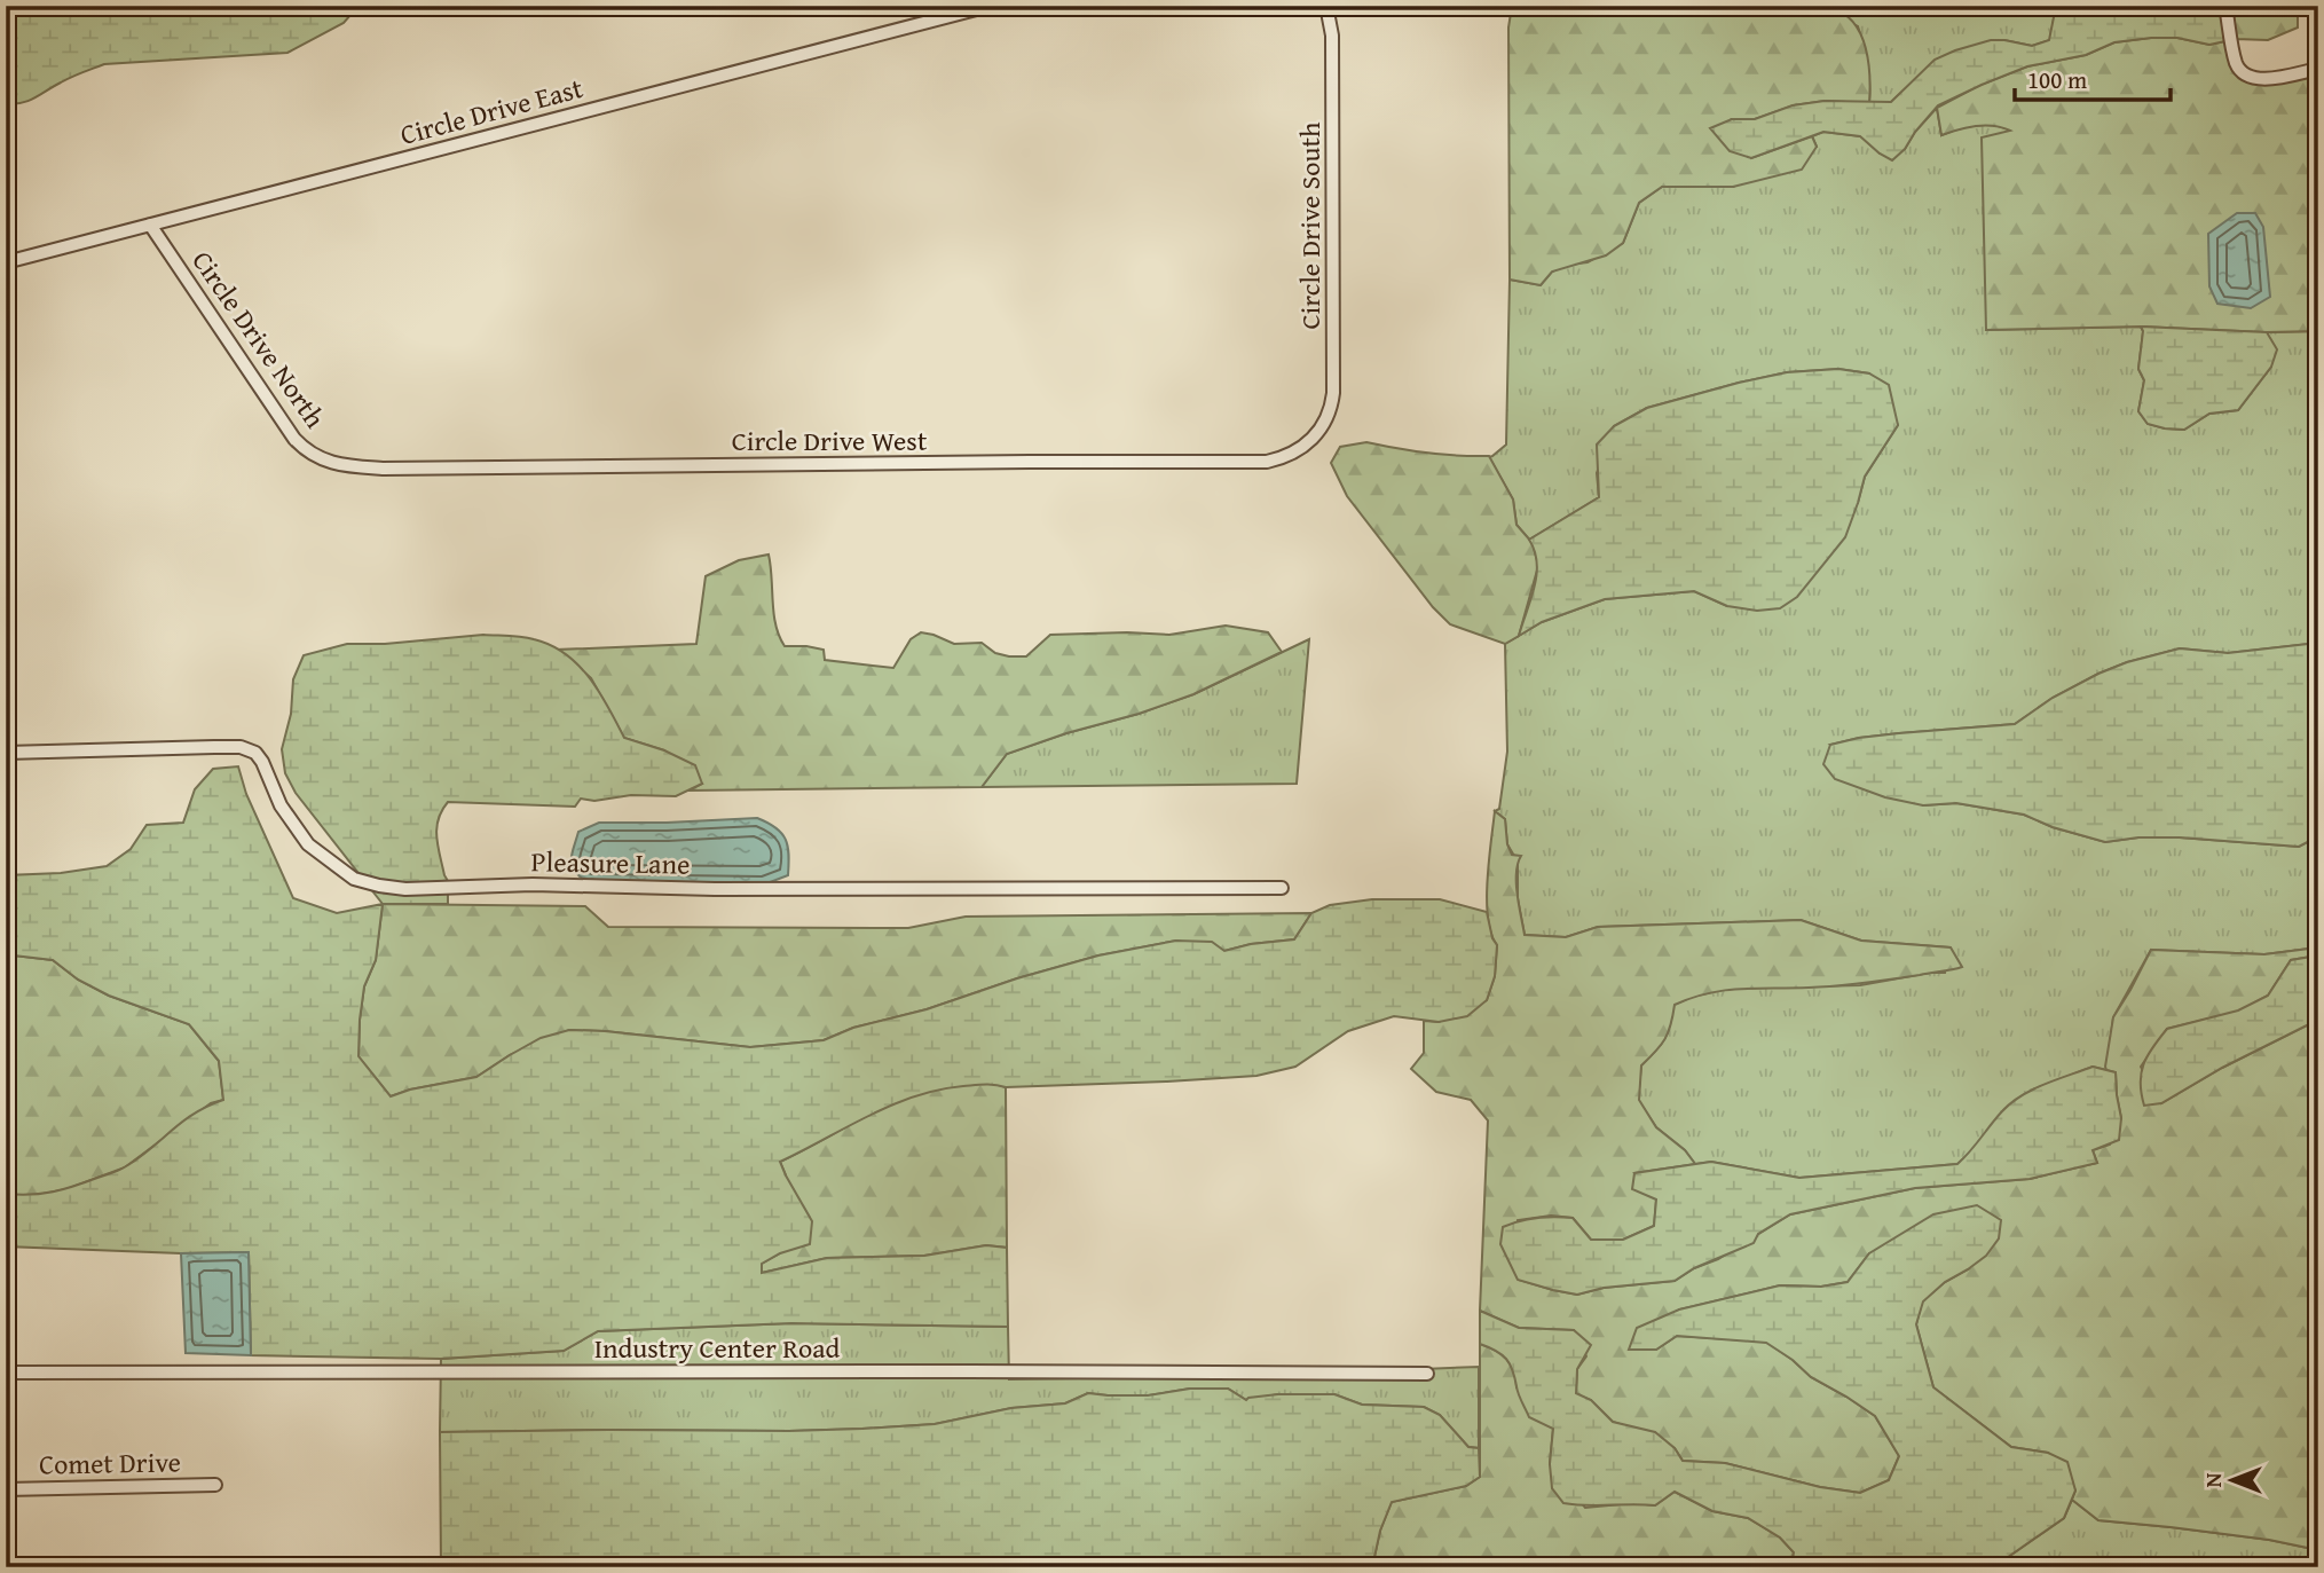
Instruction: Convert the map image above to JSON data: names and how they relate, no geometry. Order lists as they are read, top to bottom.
{
  "streets": {
    "street": [
      "Circle Drive East",
      "Circle Drive South",
      "Circle Drive North",
      "Circle Drive West",
      "Pleasure Lane",
      "Industry Center Road",
      "Comet Drive"
    ]
  },
  "crossings": [
    ["Circle Drive East", "Circle Drive North"],
    ["Circle Drive South", "Circle Drive West"],
    ["Circle Drive North", "Circle Drive West"]
  ],
  "scale_bar": "100 m",
  "north": "left"
}
